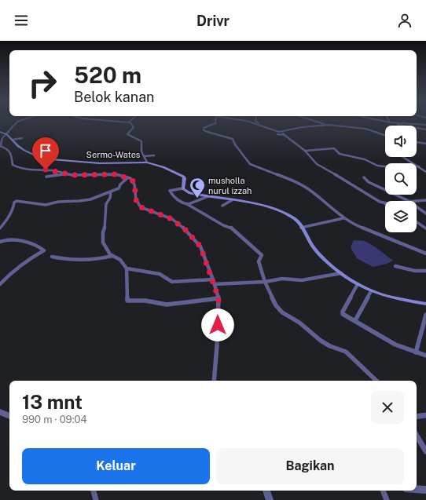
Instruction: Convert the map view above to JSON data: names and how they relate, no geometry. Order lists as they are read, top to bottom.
{
  "streets": {
    "main road": ["Sermo-Wates"]
  },
  "places": {
    "mosque": ["musholla nurul izzah"]
  },
  "page": {
    "header": "Drivr",
    "turn": ["520 m", "Belok kanan"],
    "heading": ["13 mnt", "990 m · 09:04"],
    "buttons": ["Keluar", "Bagikan"]
  }
}
